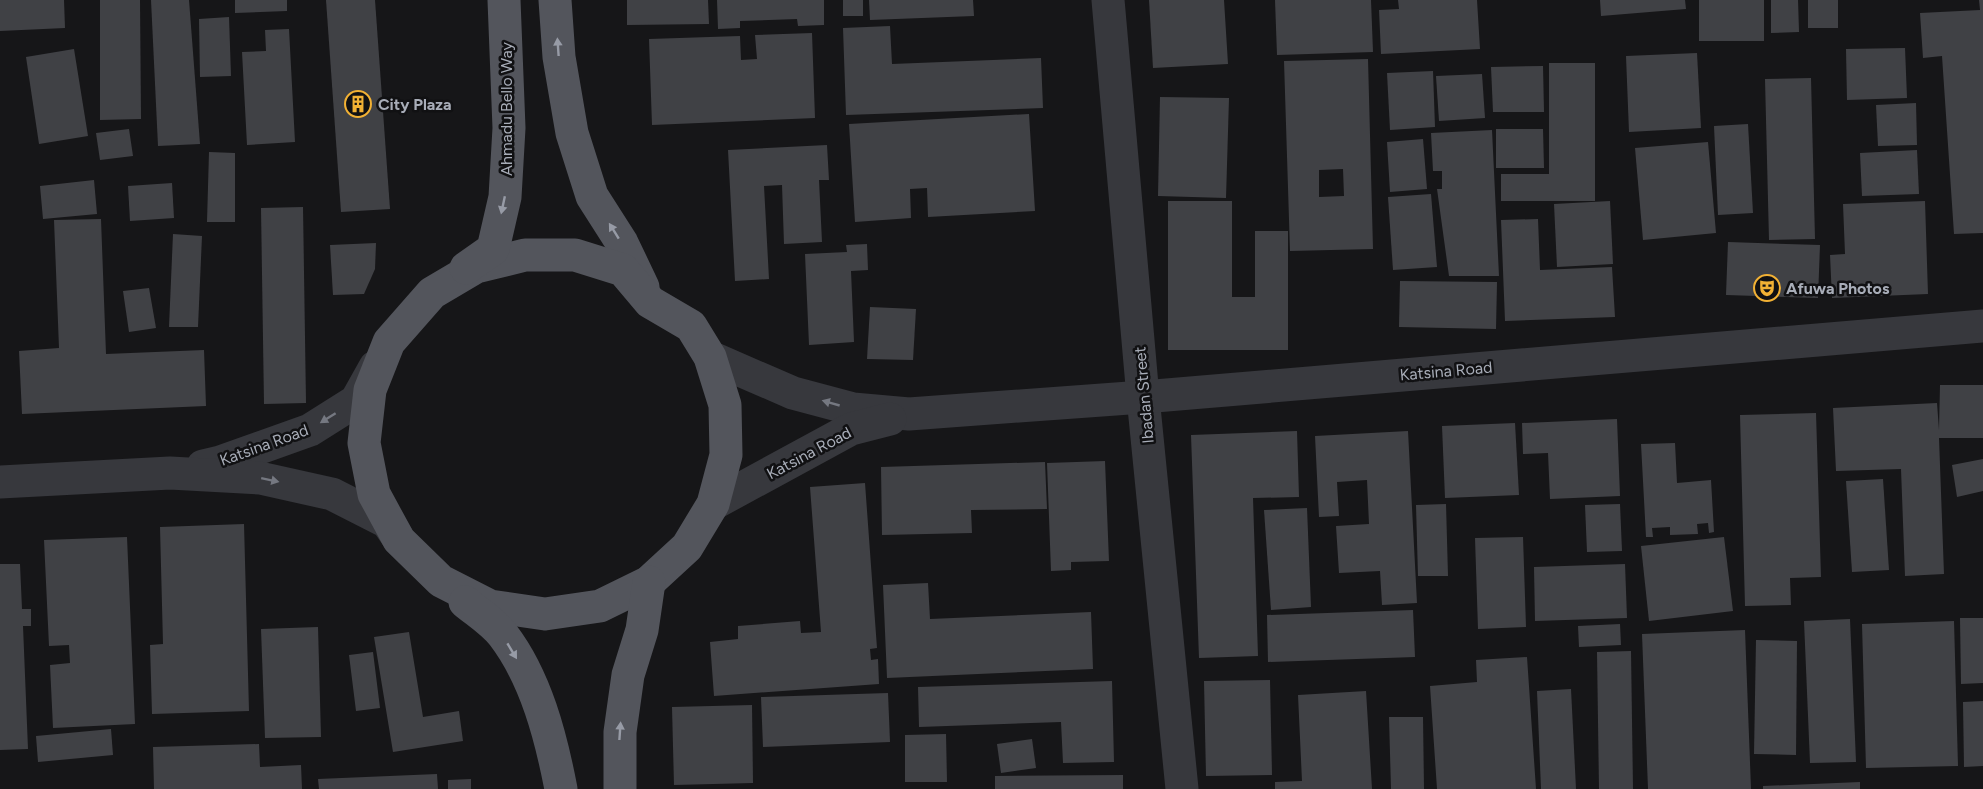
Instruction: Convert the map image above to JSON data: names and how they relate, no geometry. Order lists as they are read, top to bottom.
{
  "streets": {
    "main road": ["Ahmadu Bello Way"],
    "street": ["Katsina Road", "Ibadan Street"]
  },
  "crossings": [
    ["Katsina Road", "Ibadan Street"]
  ],
  "one_way": ["Ahmadu Bello Way"],
  "places": {
    "building": ["City Plaza"],
    "theatre": ["Afuwa Photos"]
  }
}
